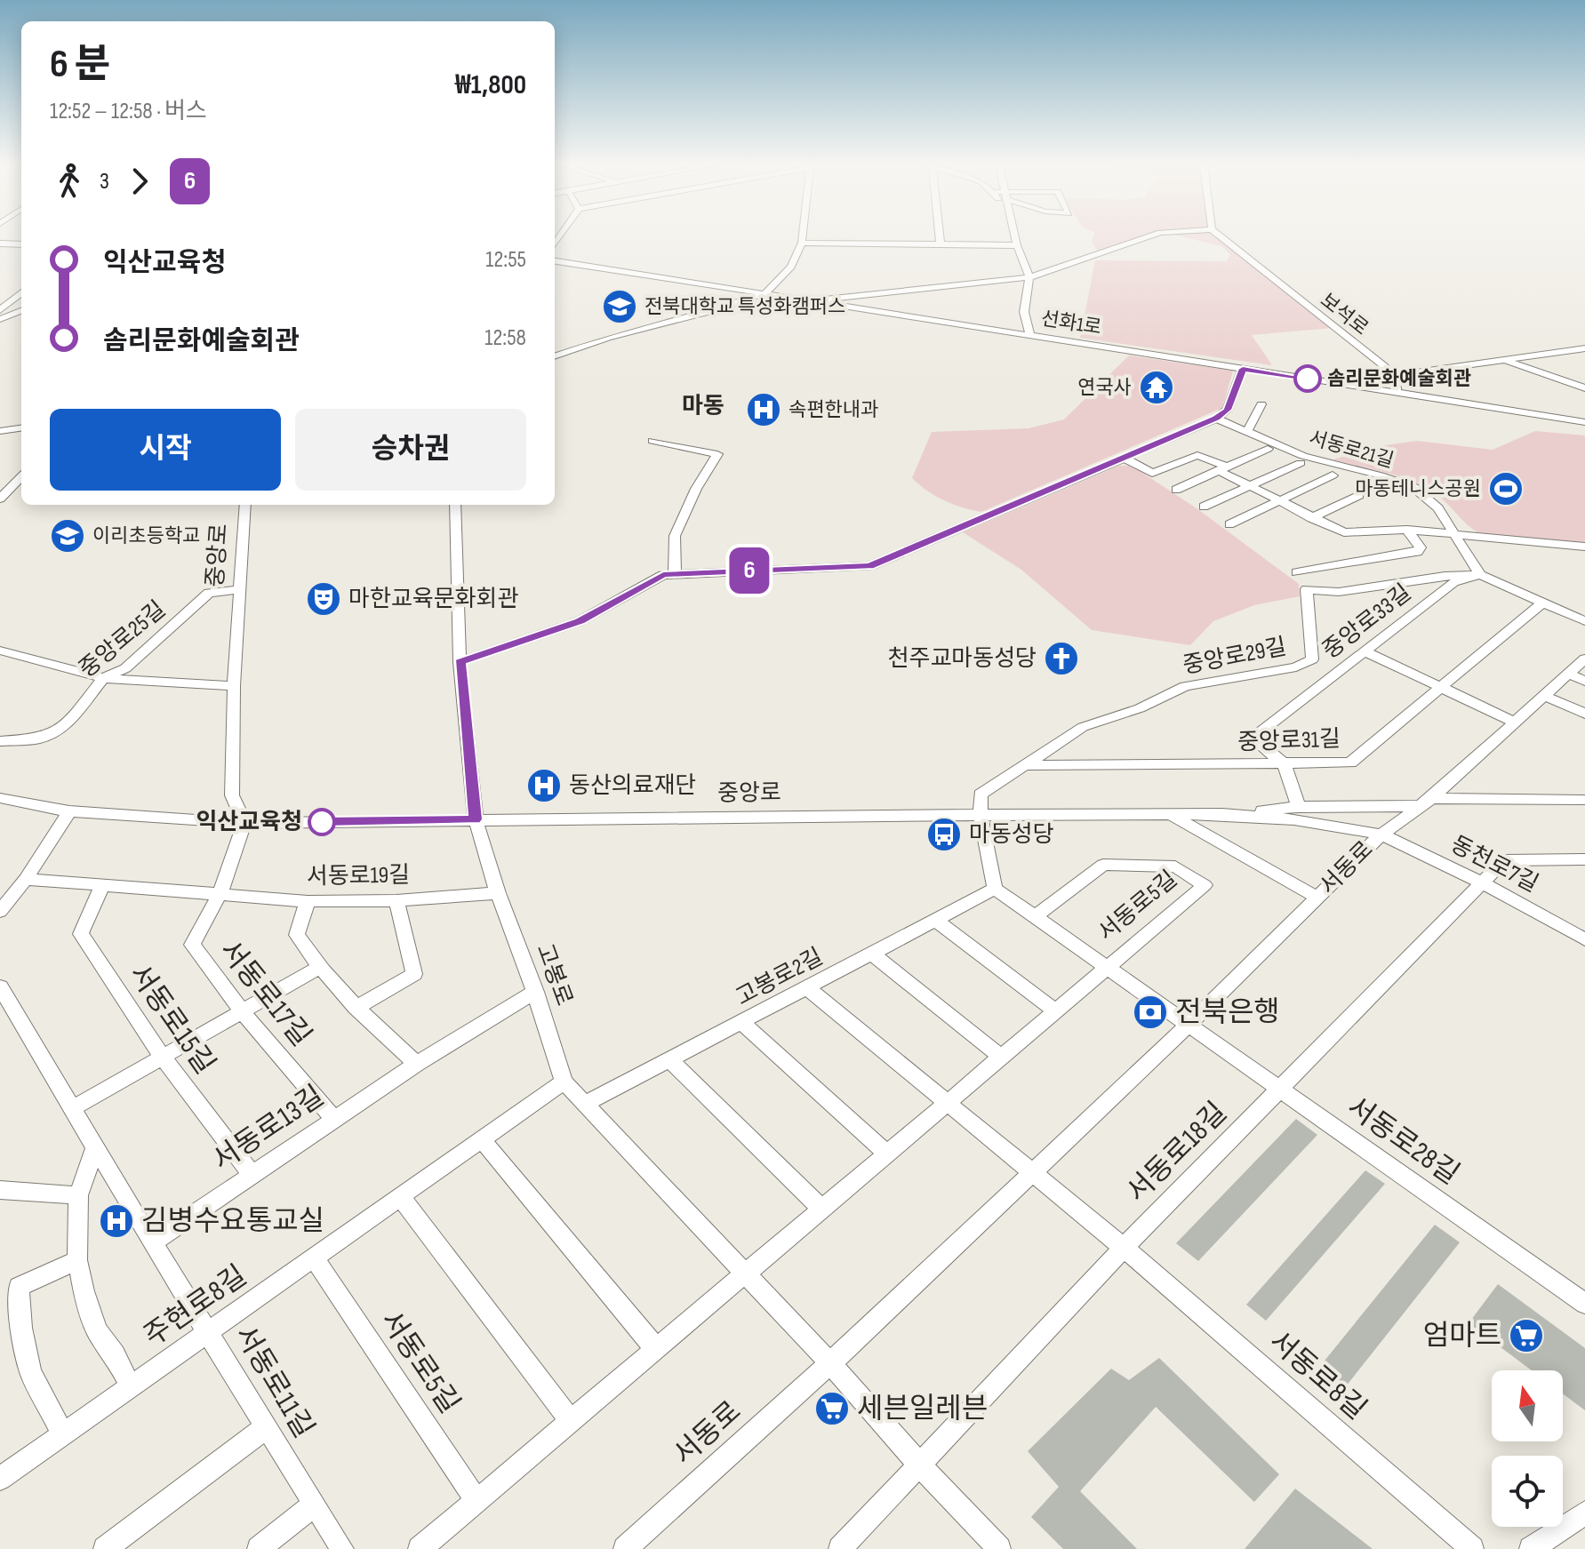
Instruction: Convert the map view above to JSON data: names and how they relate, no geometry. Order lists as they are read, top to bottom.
{
  "streets": {
    "street": [
      "보석로",
      "선화1로",
      "서동로21길",
      "중앙로",
      "중앙로33길",
      "중앙로25길",
      "중앙로29길",
      "중앙로31길",
      "동천로7길",
      "서동로",
      "서동로19길",
      "서동로5길",
      "고봉로",
      "고봉로2길",
      "서동로17길",
      "서동로15길",
      "서동로13길",
      "서동로28길",
      "서동로18길",
      "주현로8길",
      "서동로8길",
      "서동로11길"
    ]
  },
  "crossings": [
    ["서동로21길", "중앙로33길"],
    ["서동로21길", "중앙로29길"],
    ["중앙로", "중앙로25길"],
    ["중앙로", "중앙로29길"],
    ["중앙로", "동천로7길"],
    ["중앙로", "서동로"],
    ["중앙로", "고봉로"],
    ["중앙로33길", "중앙로29길"],
    ["중앙로33길", "중앙로31길"],
    ["중앙로29길", "중앙로31길"],
    ["동천로7길", "서동로"],
    ["동천로7길", "서동로18길"],
    ["서동로", "고봉로"],
    ["서동로", "서동로28길"],
    ["서동로", "서동로8길"],
    ["서동로19길", "고봉로"],
    ["서동로19길", "서동로17길"],
    ["서동로19길", "서동로15길"],
    ["서동로5길", "고봉로"],
    ["서동로5길", "주현로8길"],
    ["고봉로", "고봉로2길"],
    ["고봉로", "서동로13길"],
    ["고봉로", "주현로8길"],
    ["서동로17길", "서동로13길"],
    ["서동로15길", "서동로13길"],
    ["서동로13길", "서동로11길"],
    ["서동로28길", "서동로18길"],
    ["서동로18길", "서동로8길"],
    ["주현로8길", "서동로11길"]
  ],
  "districts": ["마동"],
  "places": {
    "school or university": ["전북대학교 특성화캠퍼스", "이리초등학교"],
    "other": ["솜리문화예술회관", "익산교육청"],
    "temple": ["연국사"],
    "hospital": ["속편한내과", "동산의료재단", "김병수요통교실"],
    "sports": ["마동테니스공원"],
    "theatre": ["마한교육문화회관"],
    "church": ["천주교마동성당"],
    "bus stop": ["마동성당"],
    "bank": ["전북은행"],
    "supermarket": ["엄마트", "세븐일레븐"]
  },
  "lines": ["bus line 6"],
  "north": "top",
  "page": {
    "on_map": "6",
    "heading": ["6 분", "12:52 – 12:58 · 버스", "₩1,800"],
    "legs": ["3", "6"],
    "list": [
      {
        "name": "익산교육청",
        "value": "12:55"
      },
      {
        "name": "솜리문화예술회관",
        "value": "12:58"
      }
    ],
    "buttons": ["시작", "승차권"]
  }
}
